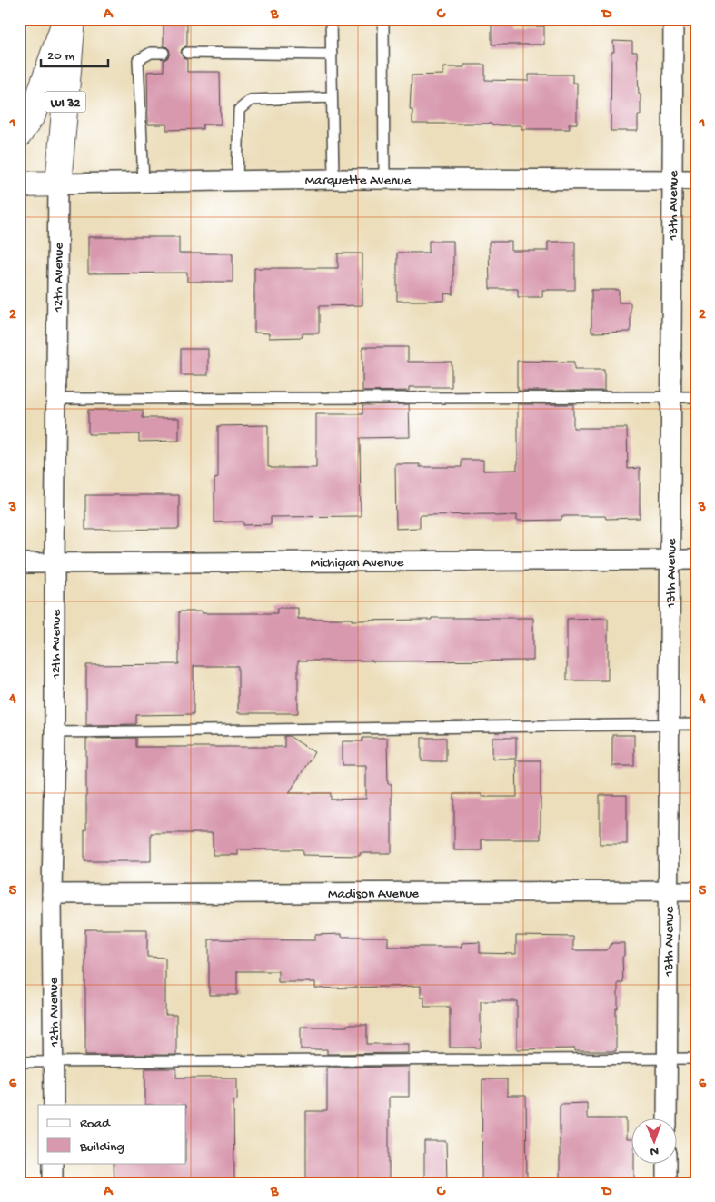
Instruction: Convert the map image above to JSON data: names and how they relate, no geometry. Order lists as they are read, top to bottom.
{
  "streets": {
    "main road": ["WI 32", "Marquette Avenue"],
    "street": [
      "13th Avenue",
      "12th Avenue",
      "Michigan Avenue",
      "Madison Avenue"
    ]
  },
  "crossings": [
    ["WI 32", "Marquette Avenue"],
    ["WI 32", "12th Avenue"],
    ["Marquette Avenue", "13th Avenue"],
    ["Marquette Avenue", "12th Avenue"],
    ["13th Avenue", "Michigan Avenue"],
    ["13th Avenue", "Madison Avenue"],
    ["12th Avenue", "Michigan Avenue"],
    ["12th Avenue", "Madison Avenue"]
  ],
  "legend": ["Road", "Building"],
  "scale_bar": "20 m",
  "north": "bottom",
  "grid": {
    "columns": [
      "A",
      "B",
      "C",
      "D"
    ],
    "rows": [
      "1",
      "2",
      "3",
      "4",
      "5",
      "6"
    ]
  }
}
